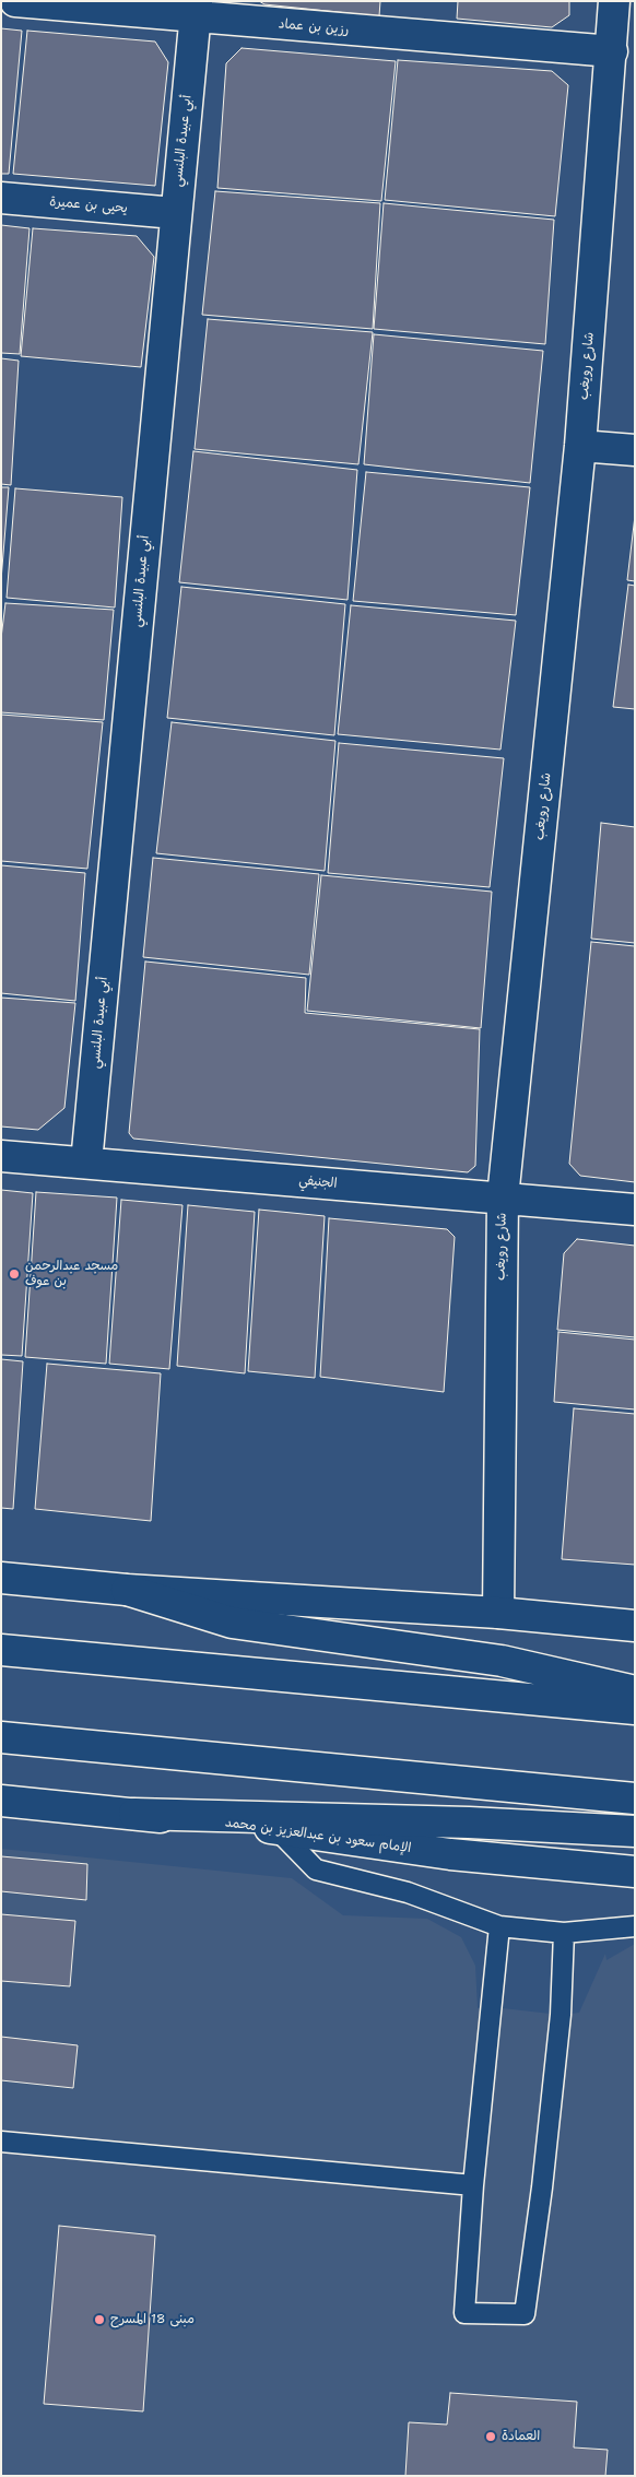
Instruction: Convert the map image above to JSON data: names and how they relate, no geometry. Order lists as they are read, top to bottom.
{
  "streets": {
    "street": [
      "رزين بن عماد",
      "أبي عبيدة البلنسي",
      "يحيى بن عميرة",
      "شارع رويغب",
      "الجنيفي",
      "الإمام سعود بن عبدالعزيز بن محمد"
    ]
  },
  "crossings": [
    ["رزين بن عماد", "أبي عبيدة البلنسي"],
    ["رزين بن عماد", "شارع رويغب"],
    ["أبي عبيدة البلنسي", "يحيى بن عميرة"],
    ["أبي عبيدة البلنسي", "الجنيفي"],
    ["شارع رويغب", "الجنيفي"]
  ],
  "places": ["مسجد عبدالرحمن بن عوف", "مبنى 18 المسرح", "العمادة"]
}
